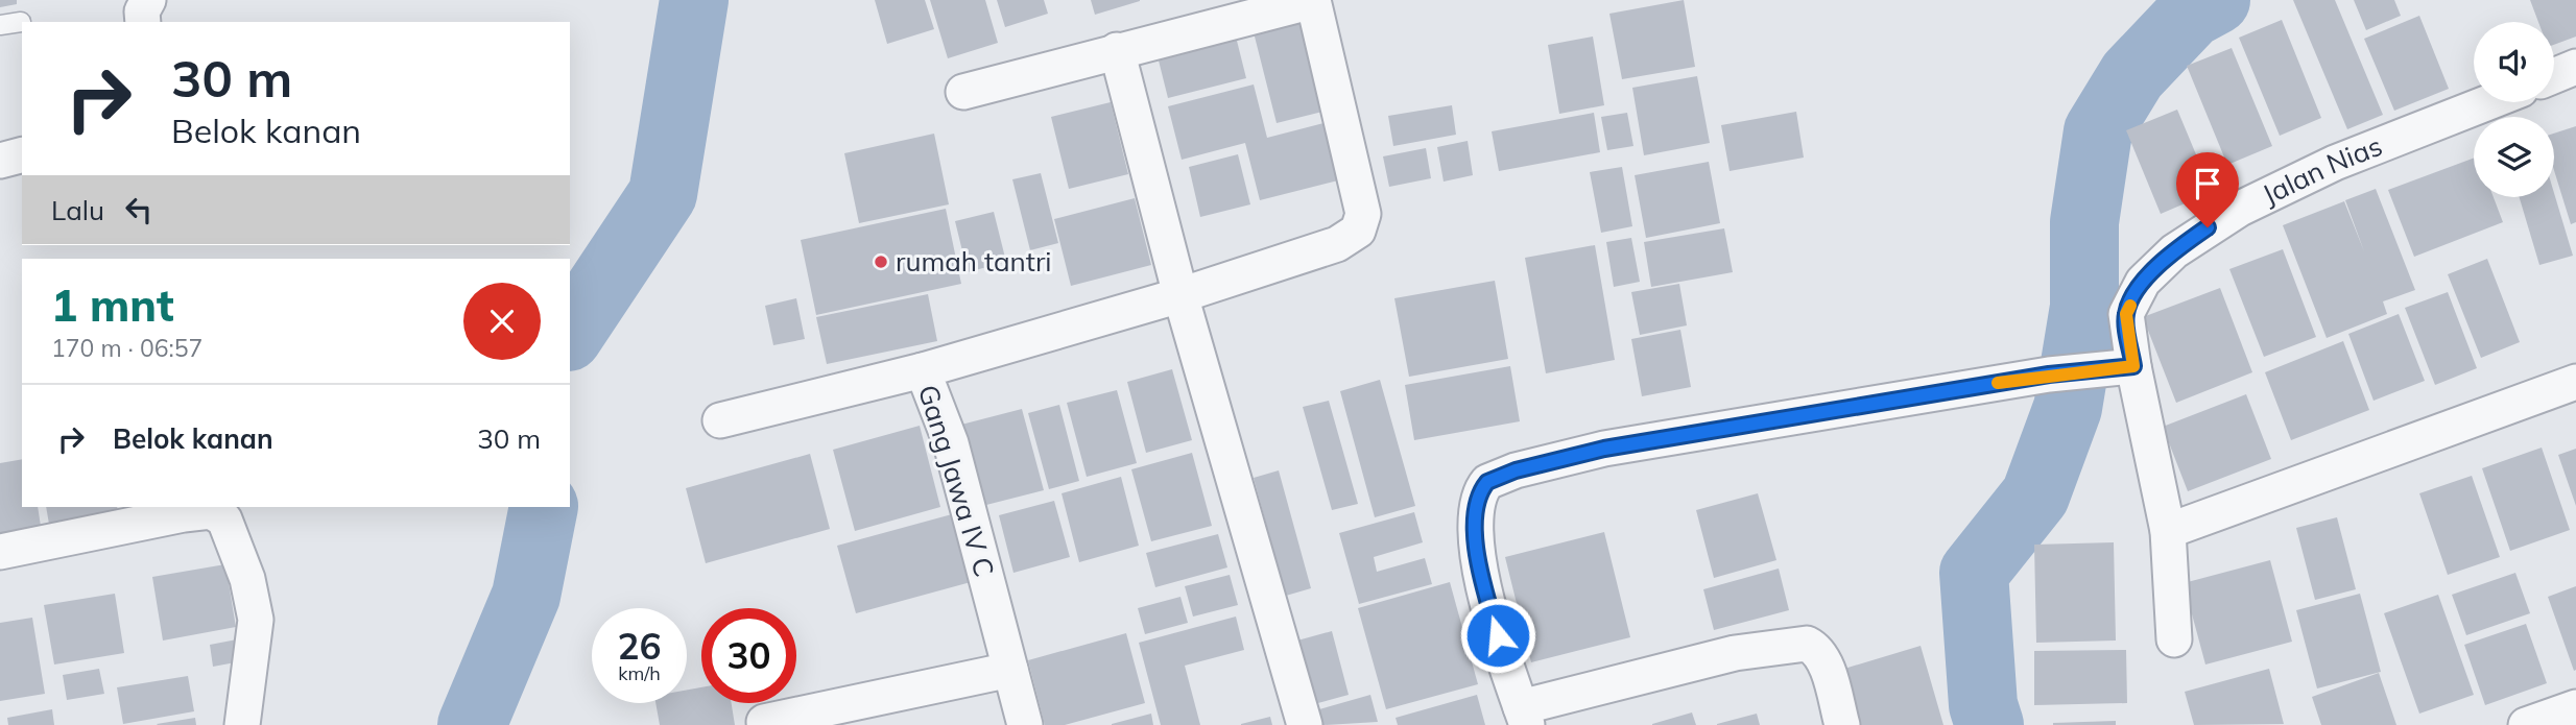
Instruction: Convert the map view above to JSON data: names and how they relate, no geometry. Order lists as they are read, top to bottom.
{
  "streets": {
    "street": ["Jalan Nias", "Gang Jawa IV C"]
  },
  "places": ["rumah tantri"],
  "page": {
    "turn": ["30 m", "Belok kanan"],
    "then": "Lalu",
    "heading": ["1 mnt", "170 m · 06:57"],
    "list": [
      {
        "name": "Belok kanan",
        "value": "30 m"
      }
    ],
    "speed": "26 km/h",
    "limit": "30"
  }
}
